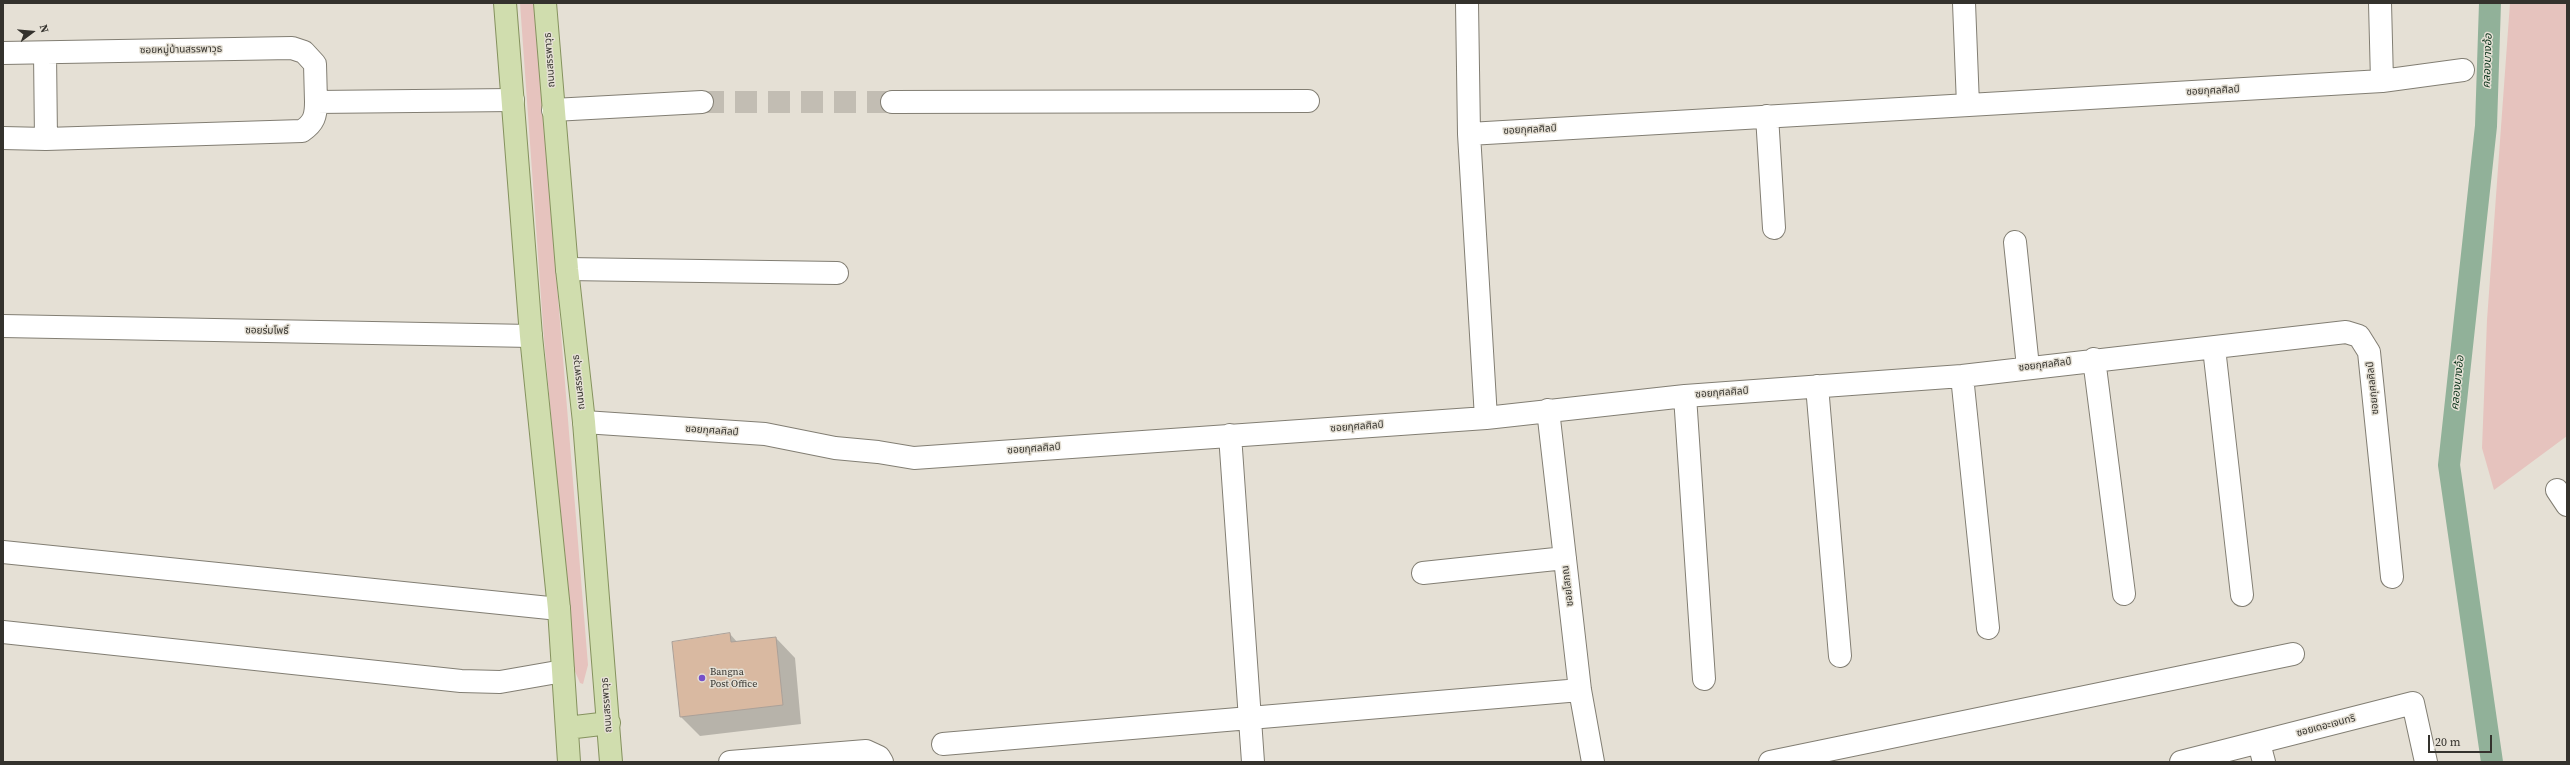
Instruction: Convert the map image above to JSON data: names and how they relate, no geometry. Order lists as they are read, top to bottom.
{
  "streets": {
    "main road": ["ถนนสรรพาวุธ"],
    "street": [
      "ซอยหมู่บ้านสรรพาวุธ",
      "ซอยกุศลศิลป์",
      "ซอยร่มโพธิ์",
      "ซอยโสภณ",
      "ซอยเดอะเจนทริ"
    ]
  },
  "crossings": [
    ["ถนนสรรพาวุธ", "ซอยกุศลศิลป์"],
    ["ซอยกุศลศิลป์", "ซอยโสภณ"]
  ],
  "water": ["คลองบางอ้อ"],
  "places": ["Bangna Post Office"],
  "scale_bar": "20 m",
  "north": "right"
}
